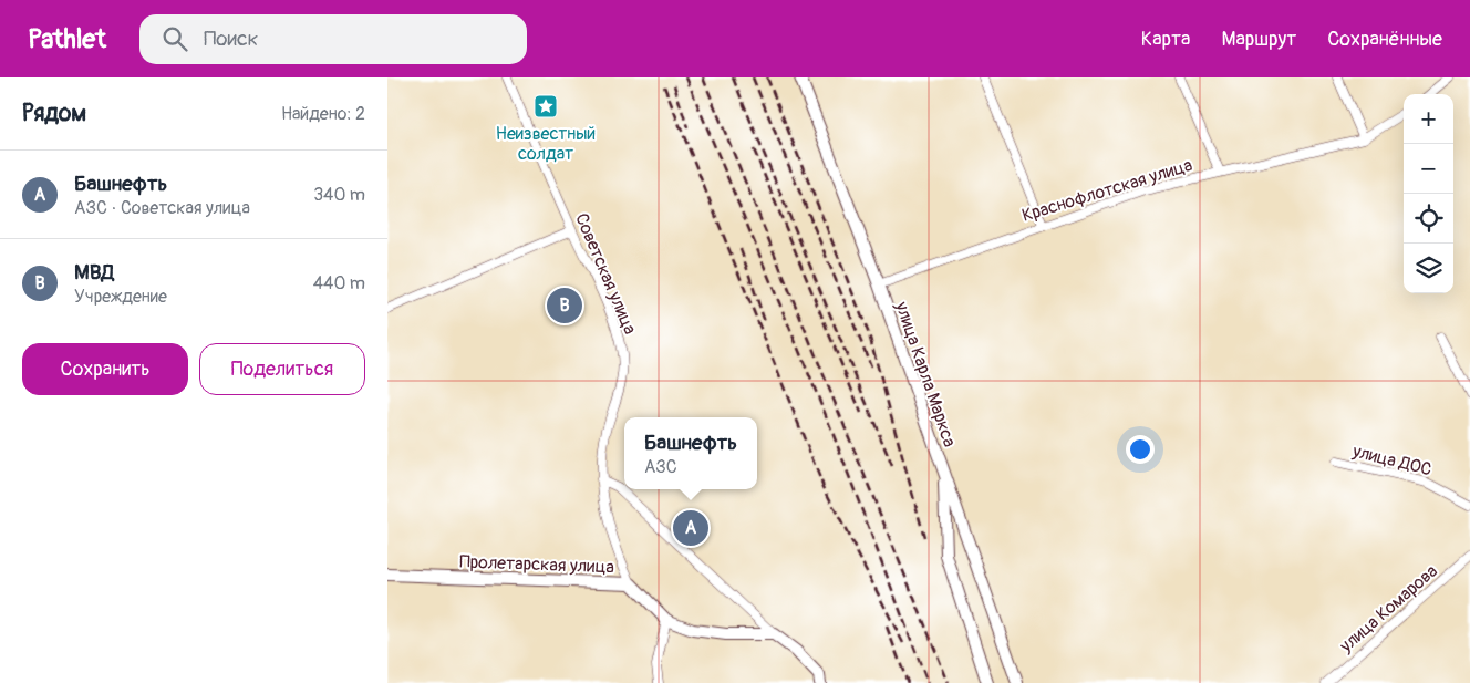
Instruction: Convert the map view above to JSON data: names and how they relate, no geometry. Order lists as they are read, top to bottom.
{
  "streets": {
    "street": [
      "Краснофлотская улица",
      "Советская улица",
      "улица Карла Маркса",
      "улица ДОС",
      "Пролетарская улица",
      "улица Комарова"
    ]
  },
  "crossings": [
    ["Краснофлотская улица", "улица Карла Маркса"],
    ["Советская улица", "Пролетарская улица"]
  ],
  "places": {
    "place": ["Неизвестный солдат"]
  },
  "page": {
    "header": "Pathlet",
    "search": "Поиск",
    "nav": ["Карта", "Маршрут", "Сохранённые"],
    "heading": ["Рядом", "Найдено: 2"],
    "map_buttons": ["+", "−"],
    "list": [
      {
        "mark": "A",
        "name": "Башнефть",
        "note": "АЗС · Советская улица",
        "value": "340 m"
      },
      {
        "mark": "B",
        "name": "МВД",
        "note": "Учреждение",
        "value": "440 m"
      }
    ],
    "pins": ["B", "A"],
    "buttons": ["Сохранить", "Поделиться"],
    "popup": ["Башнефть", "АЗС"]
  }
}
